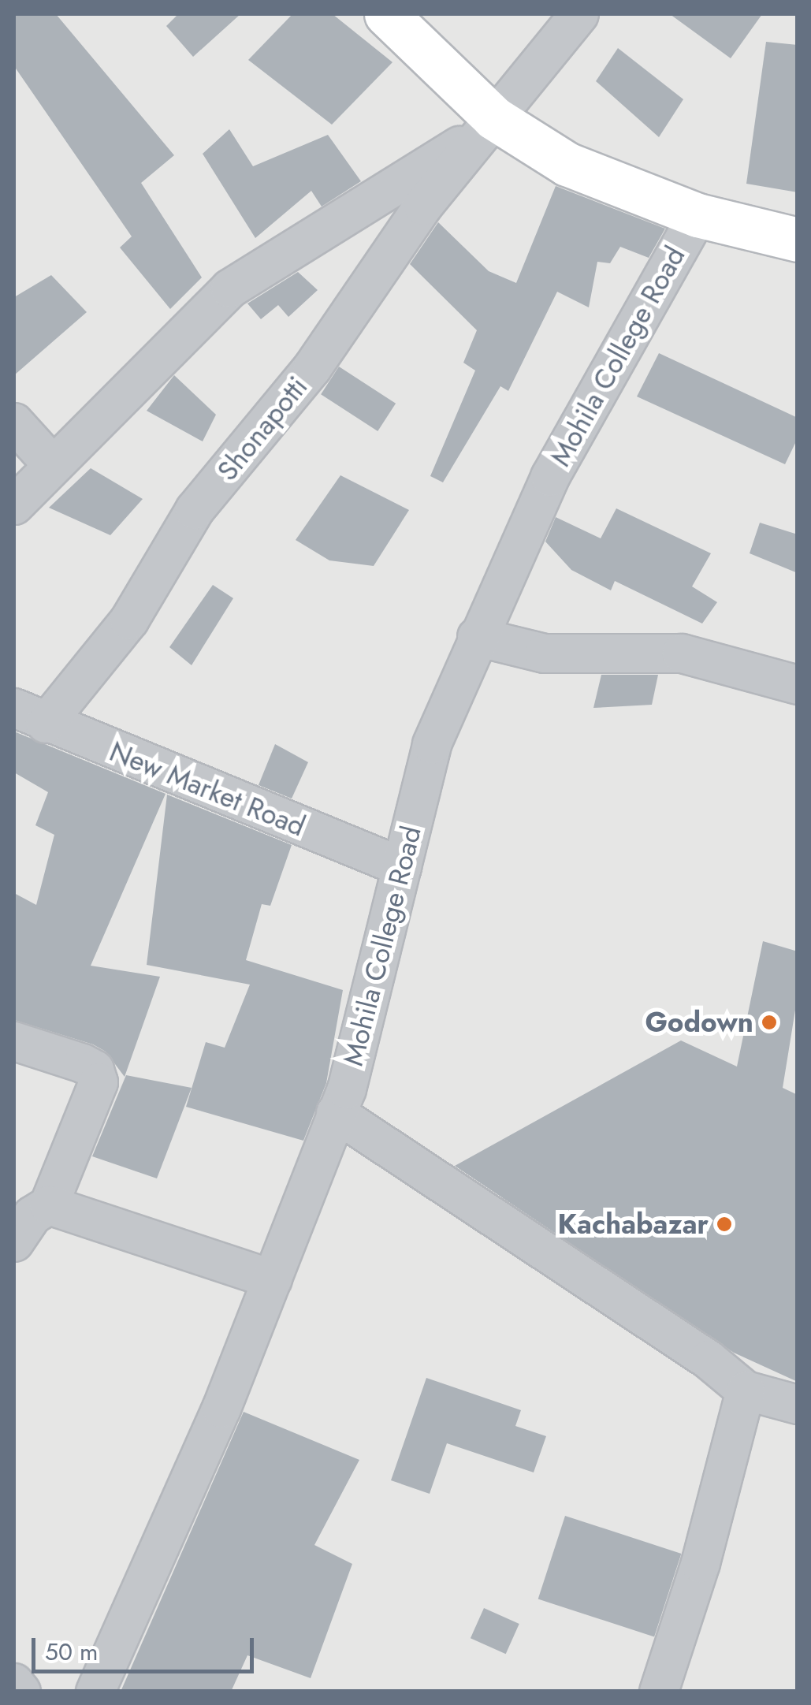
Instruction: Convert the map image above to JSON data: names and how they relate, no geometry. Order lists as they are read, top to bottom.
{
  "streets": {
    "street": ["Mohila College Road", "Shonapotti", "New Market Road"]
  },
  "crossings": [
    ["Mohila College Road", "New Market Road"],
    ["Shonapotti", "New Market Road"]
  ],
  "places": ["Godown", "Kachabazar"],
  "scale_bar": "50 m"
}
